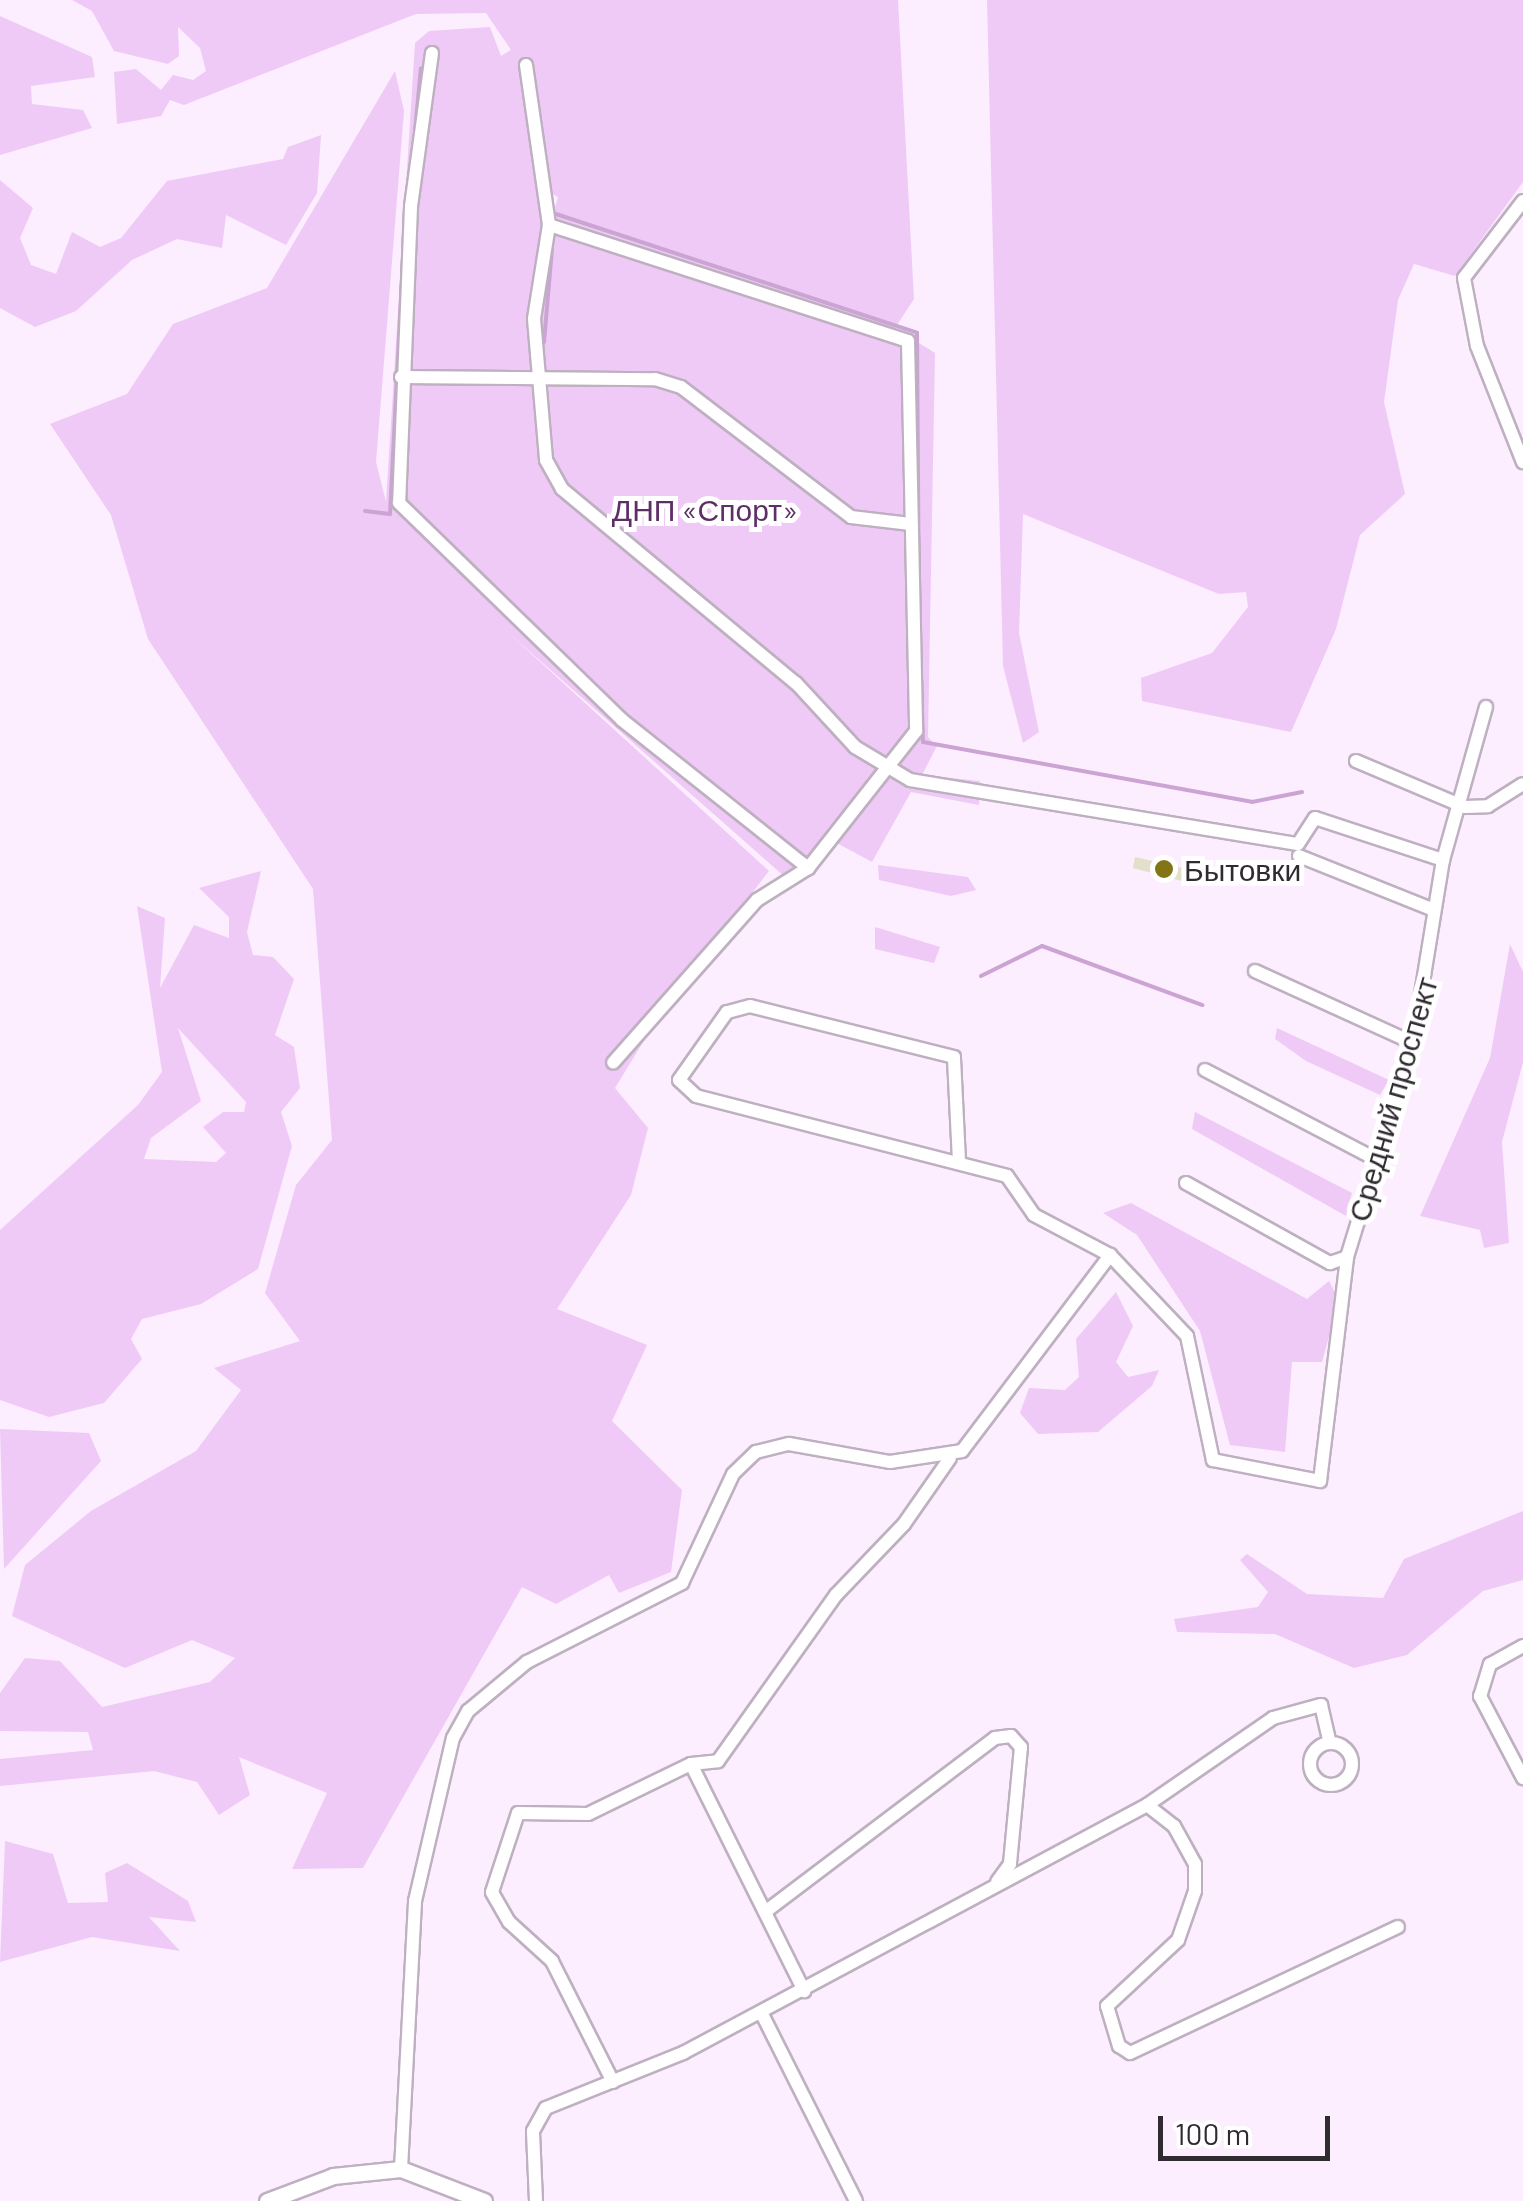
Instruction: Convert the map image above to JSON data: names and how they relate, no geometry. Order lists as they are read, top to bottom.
{
  "streets": {
    "street": ["Средний проспект"]
  },
  "parks": ["ДНП «Спорт»"],
  "places": ["Бытовки"],
  "scale_bar": "100 m"
}
